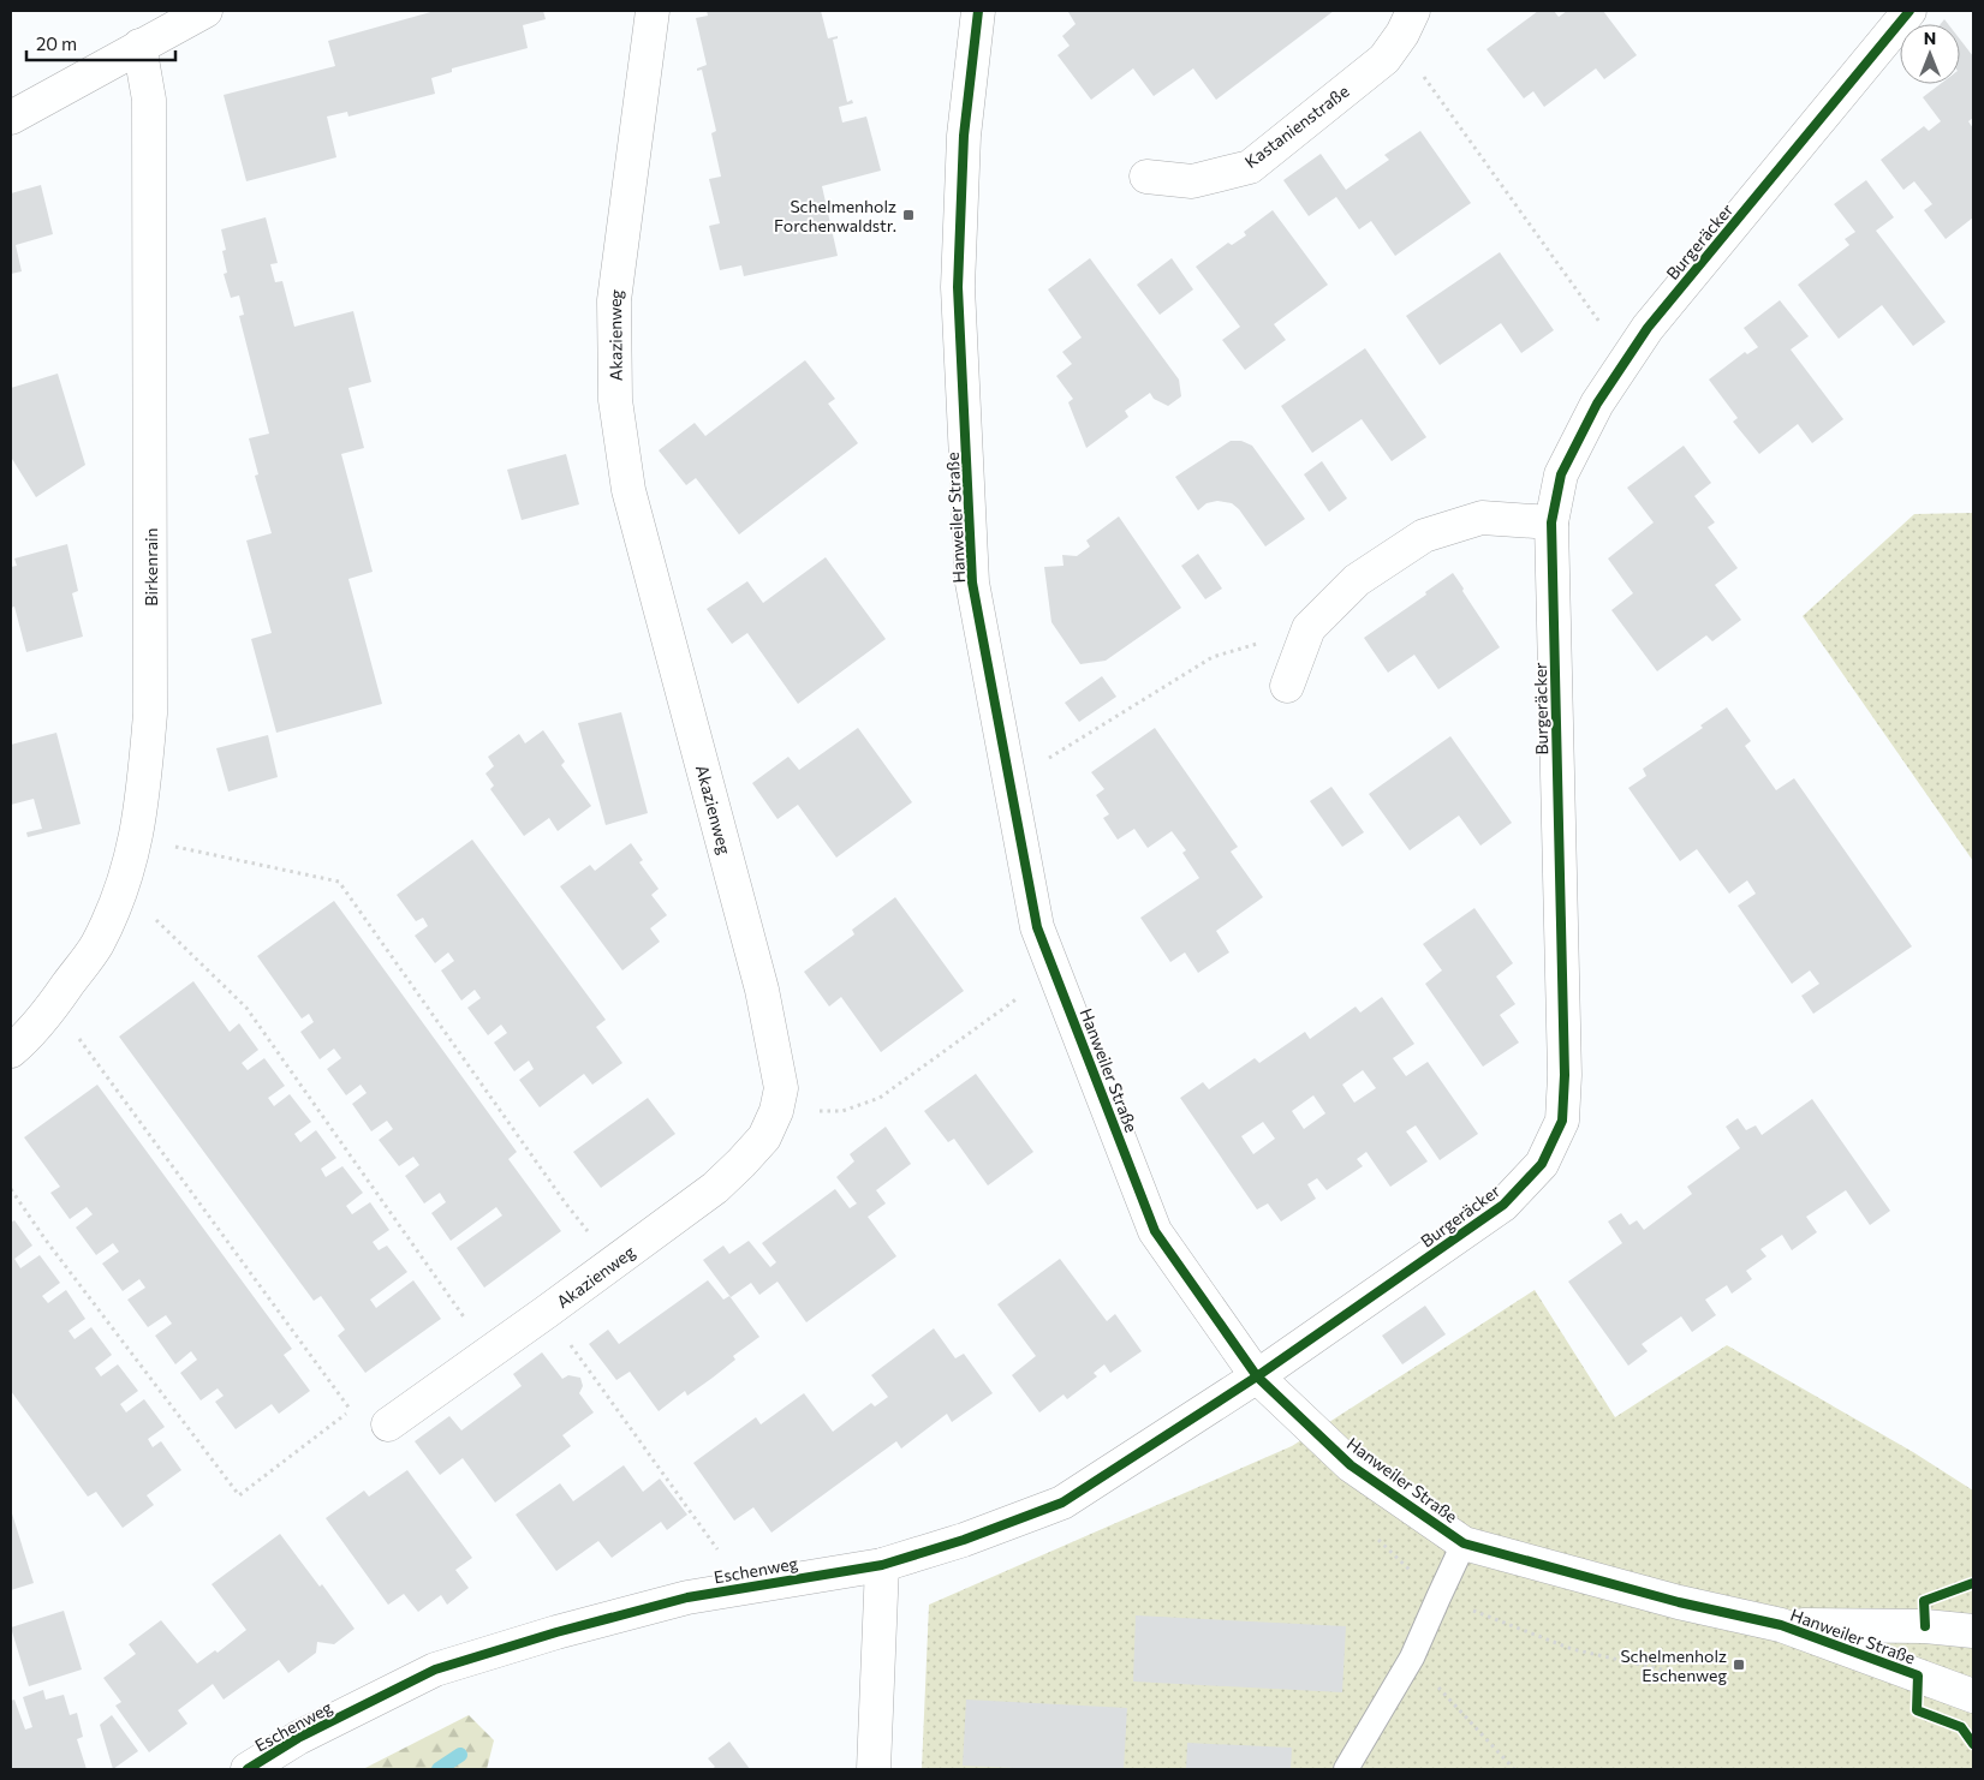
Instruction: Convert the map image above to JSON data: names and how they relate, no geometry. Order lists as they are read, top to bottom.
{
  "streets": {
    "street": [
      "Kastanienstraße",
      "Burgeräcker",
      "Akazienweg",
      "Hanweiler Straße",
      "Birkenrain",
      "Eschenweg"
    ]
  },
  "crossings": [
    ["Burgeräcker", "Hanweiler Straße"],
    ["Burgeräcker", "Eschenweg"],
    ["Hanweiler Straße", "Eschenweg"]
  ],
  "places": {
    "transit": ["Schelmenholz Forchenwaldstr.", "Schelmenholz Eschenweg"]
  },
  "scale_bar": "20 m",
  "north": "top"
}
